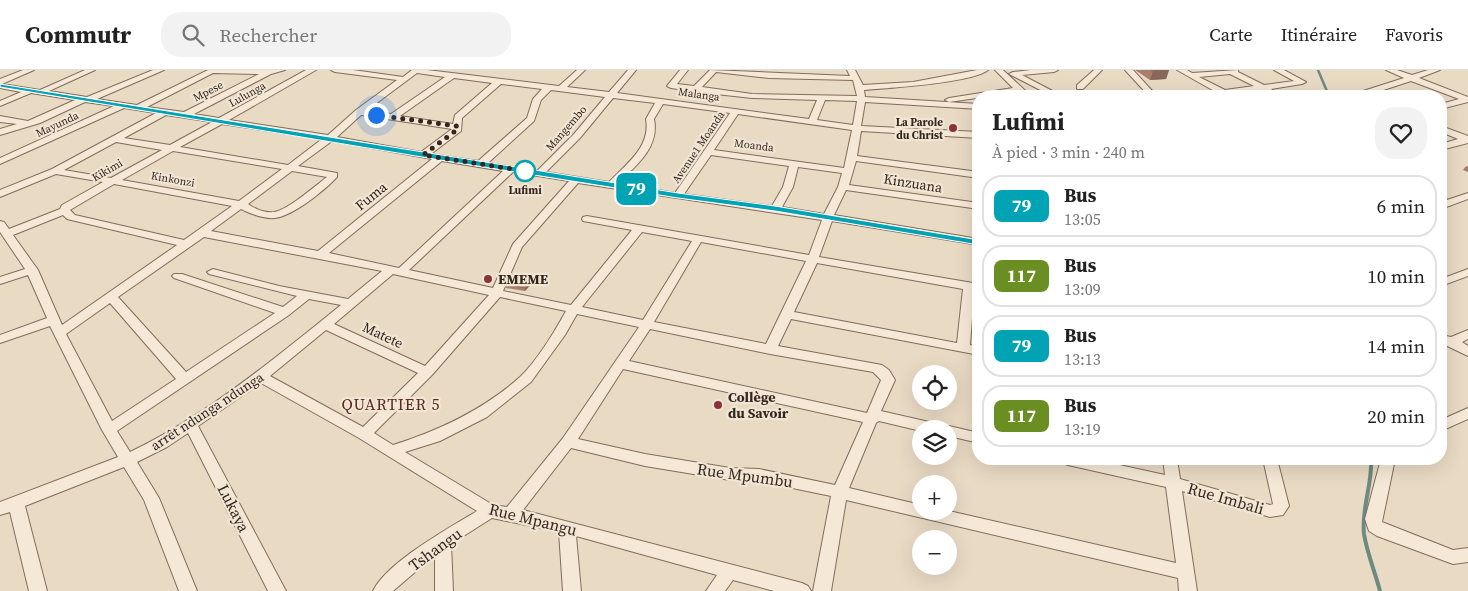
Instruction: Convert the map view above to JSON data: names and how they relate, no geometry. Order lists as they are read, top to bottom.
{
  "streets": {
    "street": [
      "Mpese",
      "Lulunga",
      "Malanga",
      "Mayunda",
      "Mangembo",
      "Moanda",
      "Avenue1 Moanda",
      "Kikimi",
      "Kinkonzi",
      "Kinzuana",
      "Fuma",
      "Matete",
      "arrêt ndunga ndunga",
      "Rue Mpumbu",
      "Rue Imbali",
      "Lukaya",
      "Rue Mpangu",
      "Tshangu"
    ]
  },
  "crossings": [
    ["Lulunga", "Kikimi"],
    ["Malanga", "Mangembo"],
    ["Malanga", "Avenue1 Moanda"],
    ["Moanda", "Avenue1 Moanda"],
    ["Kikimi", "Kinkonzi"],
    ["Matete", "arrêt ndunga ndunga"],
    ["arrêt ndunga ndunga", "Lukaya"],
    ["arrêt ndunga ndunga", "Rue Mpangu"],
    ["Rue Mpangu", "Tshangu"]
  ],
  "districts": ["QUARTIER 5"],
  "places": [
    "La Parole du Christ",
    "Lufimi",
    "EMEME",
    "Collège du Savoir"
  ],
  "lines": ["bus line 79"],
  "page": {
    "header": "Commutr",
    "search": "Rechercher",
    "nav": ["Carte", "Itinéraire", "Favoris"],
    "on_map": "79",
    "heading": ["Lufimi", "À pied · 3 min · 240 m"],
    "list": [
      {
        "mark": "79",
        "name": "Bus",
        "note": "13:05",
        "value": "6 min"
      },
      {
        "mark": "117",
        "name": "Bus",
        "note": "13:09",
        "value": "10 min"
      },
      {
        "mark": "79",
        "name": "Bus",
        "note": "13:13",
        "value": "14 min"
      },
      {
        "mark": "117",
        "name": "Bus",
        "note": "13:19",
        "value": "20 min"
      }
    ],
    "map_buttons": ["+", "−"]
  }
}
